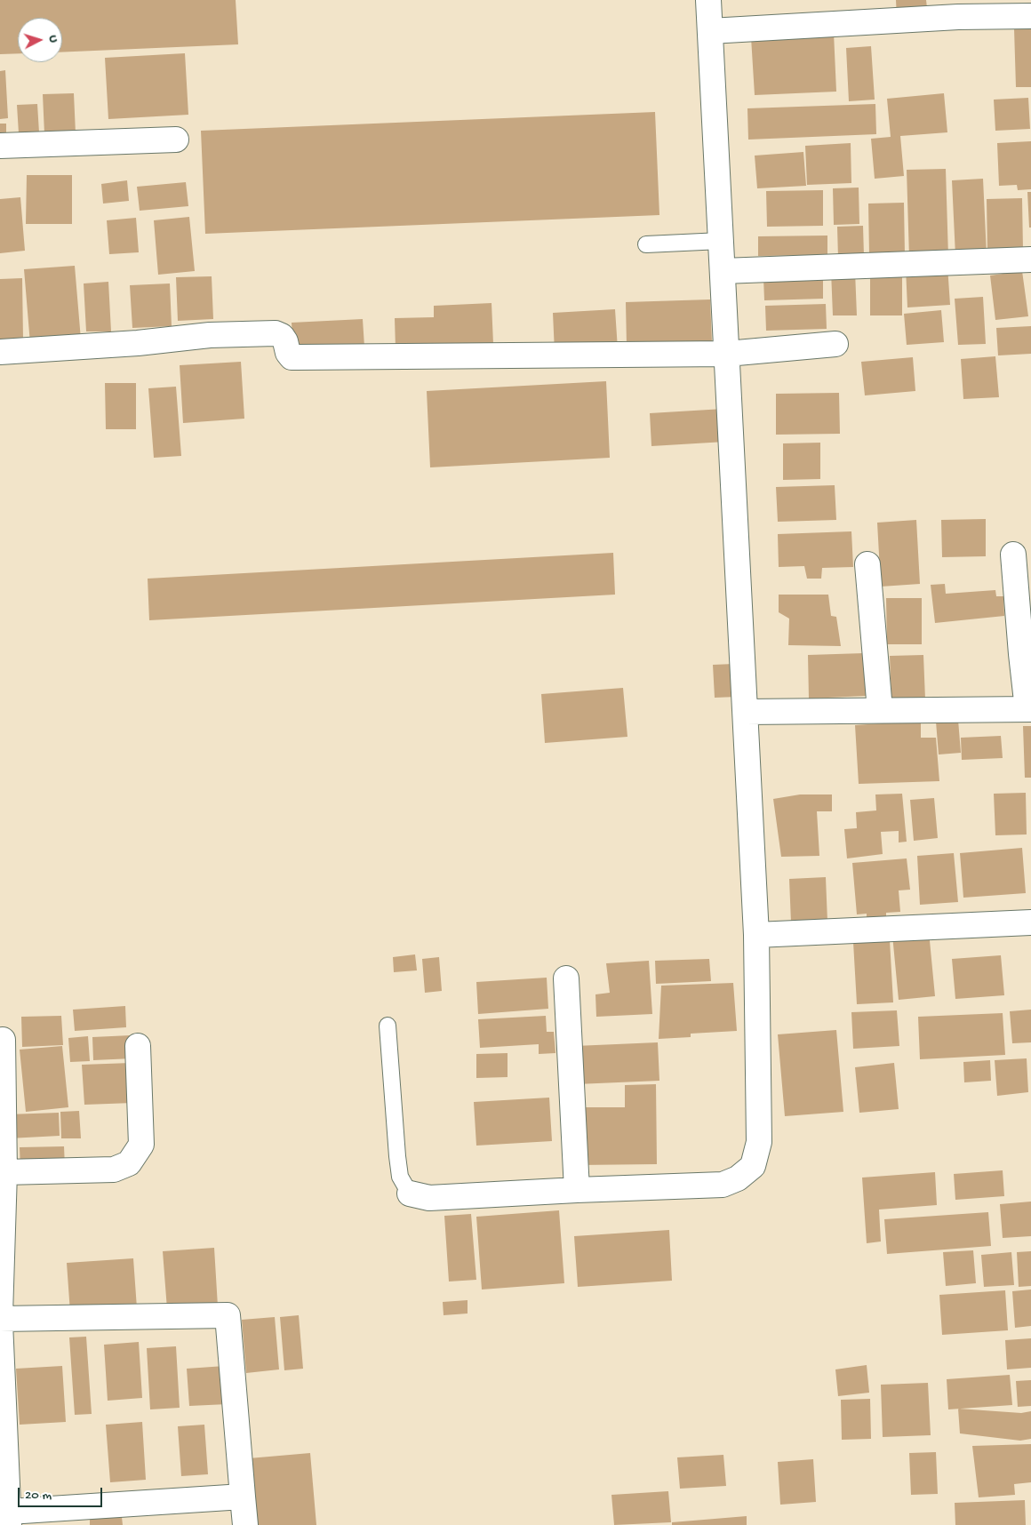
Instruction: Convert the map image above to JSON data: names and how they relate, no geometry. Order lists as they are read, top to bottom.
{
  "scale_bar": "20 m",
  "north": "right"
}
